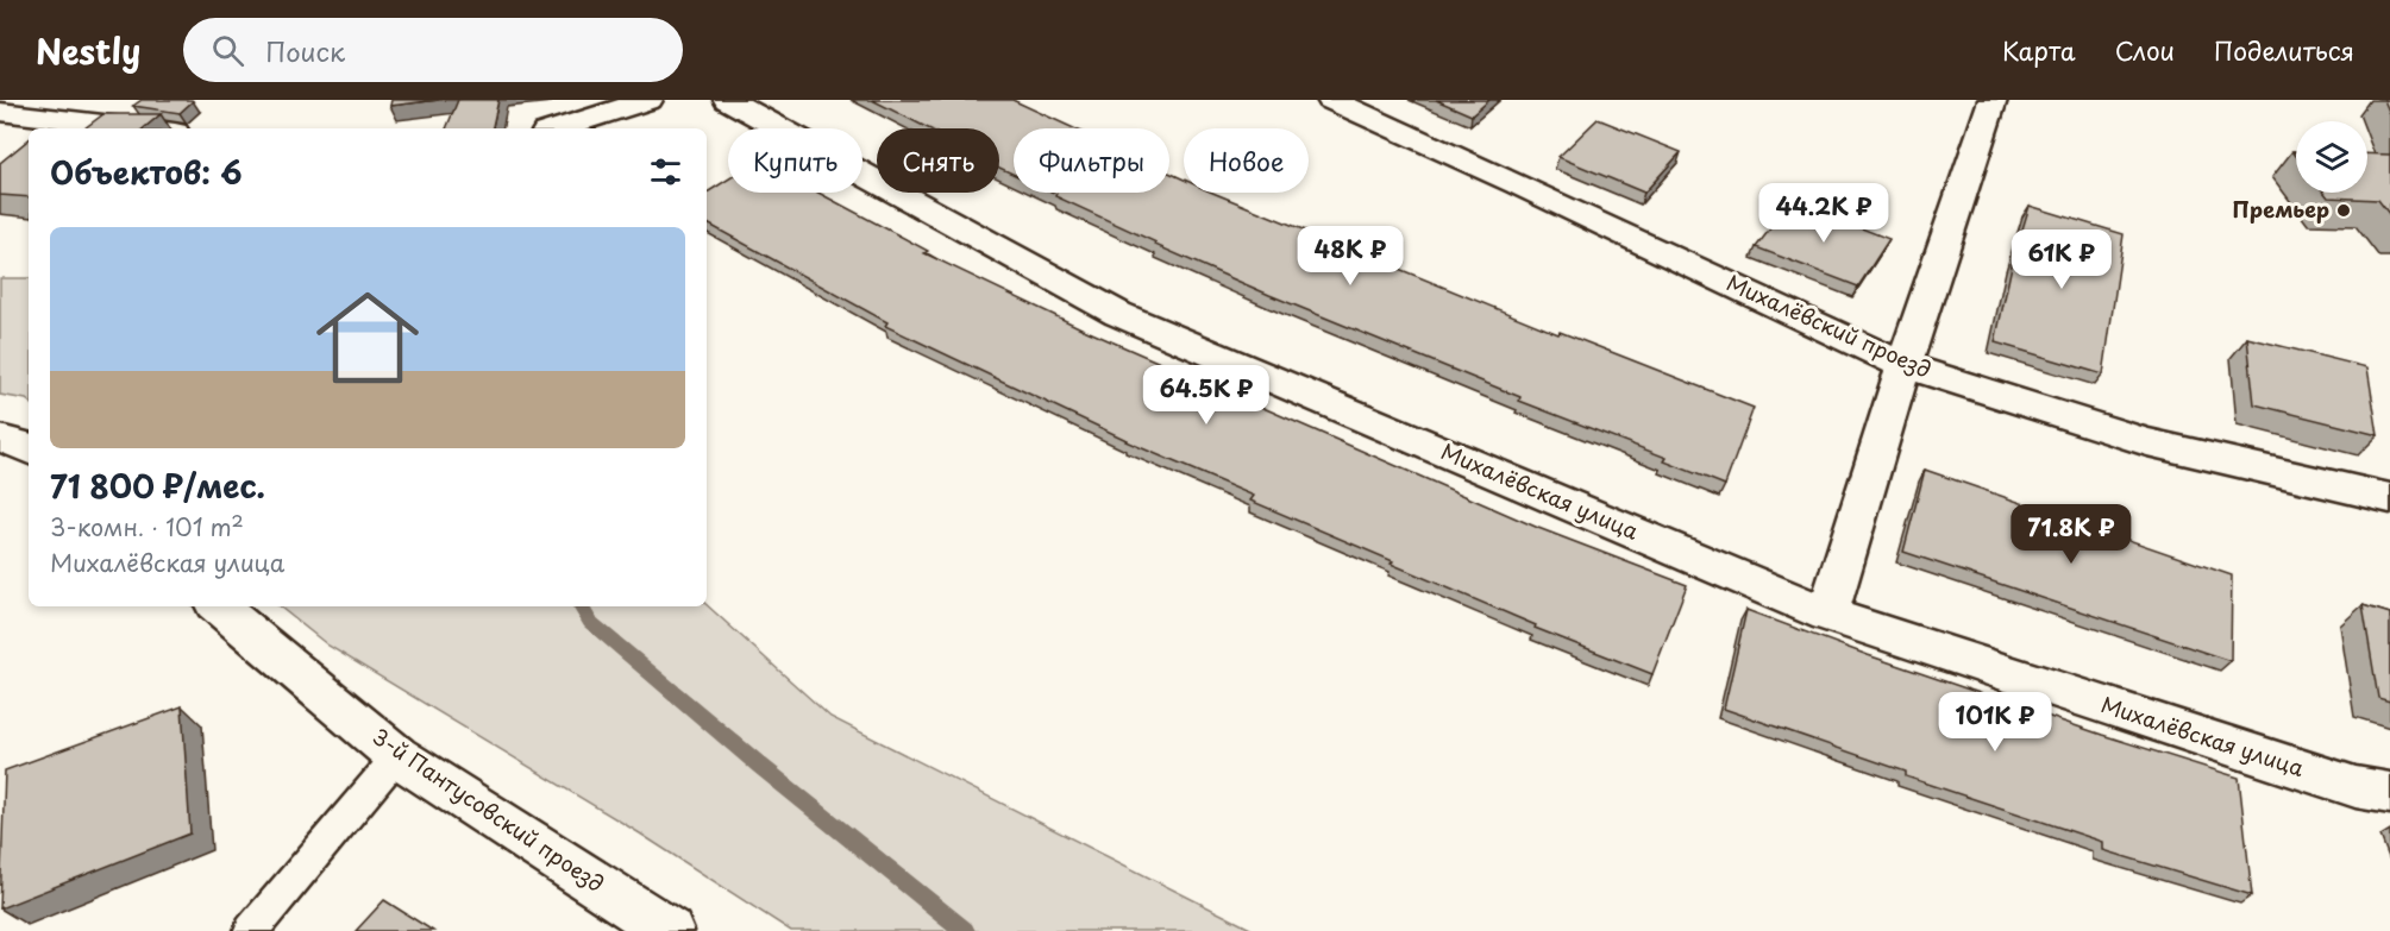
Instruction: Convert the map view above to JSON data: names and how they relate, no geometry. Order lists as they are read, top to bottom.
{
  "streets": {
    "street": ["Михалёвский проезд", "Михалёвская улица", "3-й Пантусовский проезд"]
  },
  "places": ["Премьер"],
  "page": {
    "header": "Nestly",
    "search": "Поиск",
    "nav": ["Карта", "Слои", "Поделиться"],
    "chip": [
      "Купить",
      "Снять",
      "Фильтры",
      "Новое"
    ],
    "heading": "Объектов: 6",
    "price": [
      "44.2K ₽",
      "48K ₽",
      "61K ₽",
      "64.5K ₽",
      "71.8K ₽",
      "101K ₽"
    ],
    "list": [
      {
        "name": "71 800 ₽/мес.",
        "note": "3-комн. · 101 m² · Михалёвская улица"
      }
    ]
  }
}
